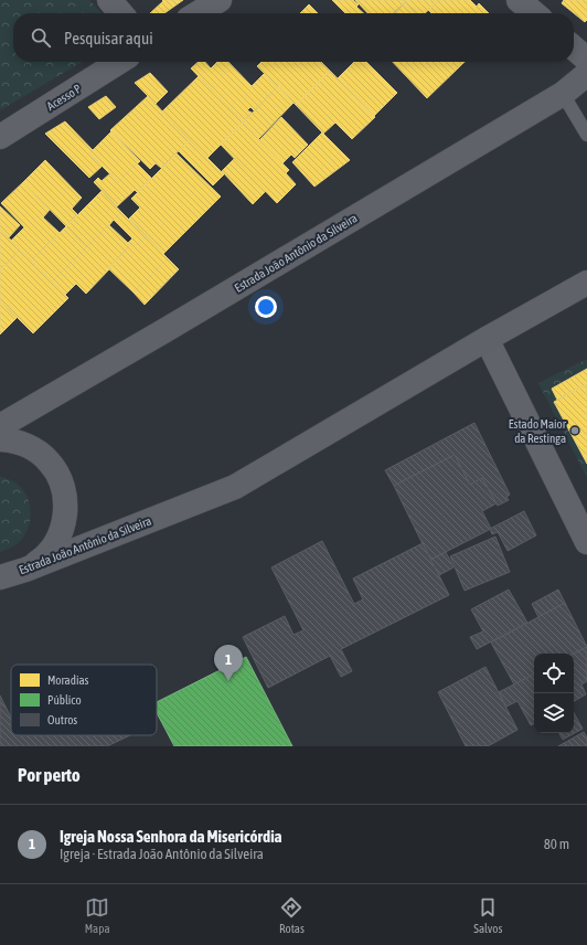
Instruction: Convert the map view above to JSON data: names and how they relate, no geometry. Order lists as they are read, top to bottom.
{
  "streets": {
    "main road": ["Estrada João Antônio da Silveira"],
    "street": ["Acesso P"]
  },
  "places": ["Estado Maior da Restinga"],
  "legend": ["Moradias", "Público", "Outros"],
  "page": {
    "search": "Pesquisar aqui",
    "pins": "1",
    "heading": "Por perto",
    "list": [
      {
        "mark": "1",
        "name": "Igreja Nossa Senhora da Misericórdia",
        "note": "Igreja · Estrada João Antônio da Silveira",
        "value": "80 m"
      }
    ],
    "nav": ["Mapa", "Rotas", "Salvos"]
  }
}
